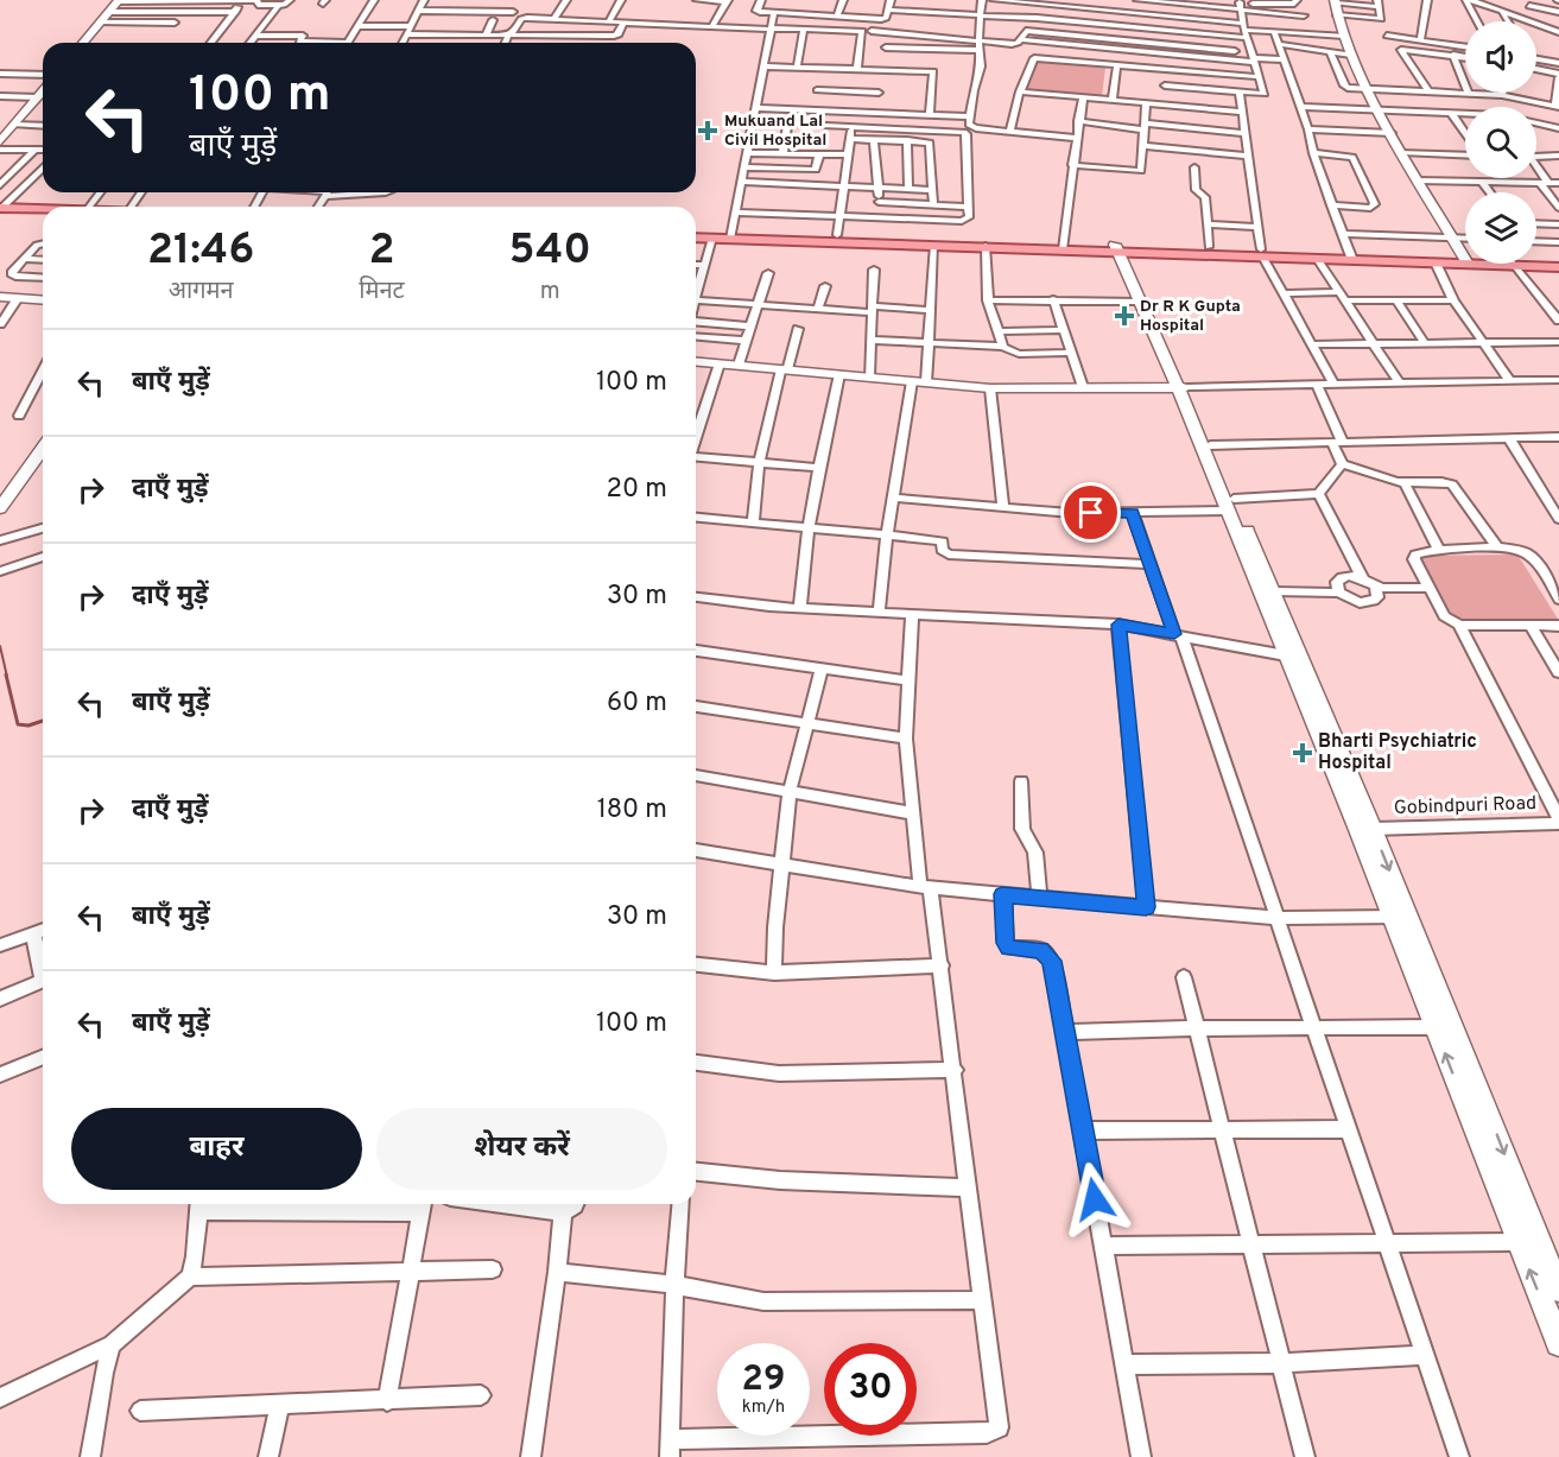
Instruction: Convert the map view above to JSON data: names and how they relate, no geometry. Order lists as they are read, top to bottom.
{
  "streets": {
    "street": ["Gobindpuri Road"]
  },
  "places": {
    "health": ["Mukuand Lal Civil Hospital", "Dr R K Gupta Hospital", "Bharti Psychiatric Hospital"]
  },
  "page": {
    "turn": ["100 m", "बाएँ मुड़ें"],
    "eta": [
      "21:46",
      "आगमन",
      "2",
      "मिनट",
      "540",
      "m"
    ],
    "list": [
      {
        "name": "बाएँ मुड़ें",
        "value": "100 m"
      },
      {
        "name": "दाएँ मुड़ें",
        "value": "20 m"
      },
      {
        "name": "दाएँ मुड़ें",
        "value": "30 m"
      },
      {
        "name": "बाएँ मुड़ें",
        "value": "60 m"
      },
      {
        "name": "दाएँ मुड़ें",
        "value": "180 m"
      },
      {
        "name": "बाएँ मुड़ें",
        "value": "30 m"
      },
      {
        "name": "बाएँ मुड़ें",
        "value": "100 m"
      }
    ],
    "buttons": ["बाहर", "शेयर करें"],
    "speed": "29 km/h",
    "limit": "30"
  }
}
